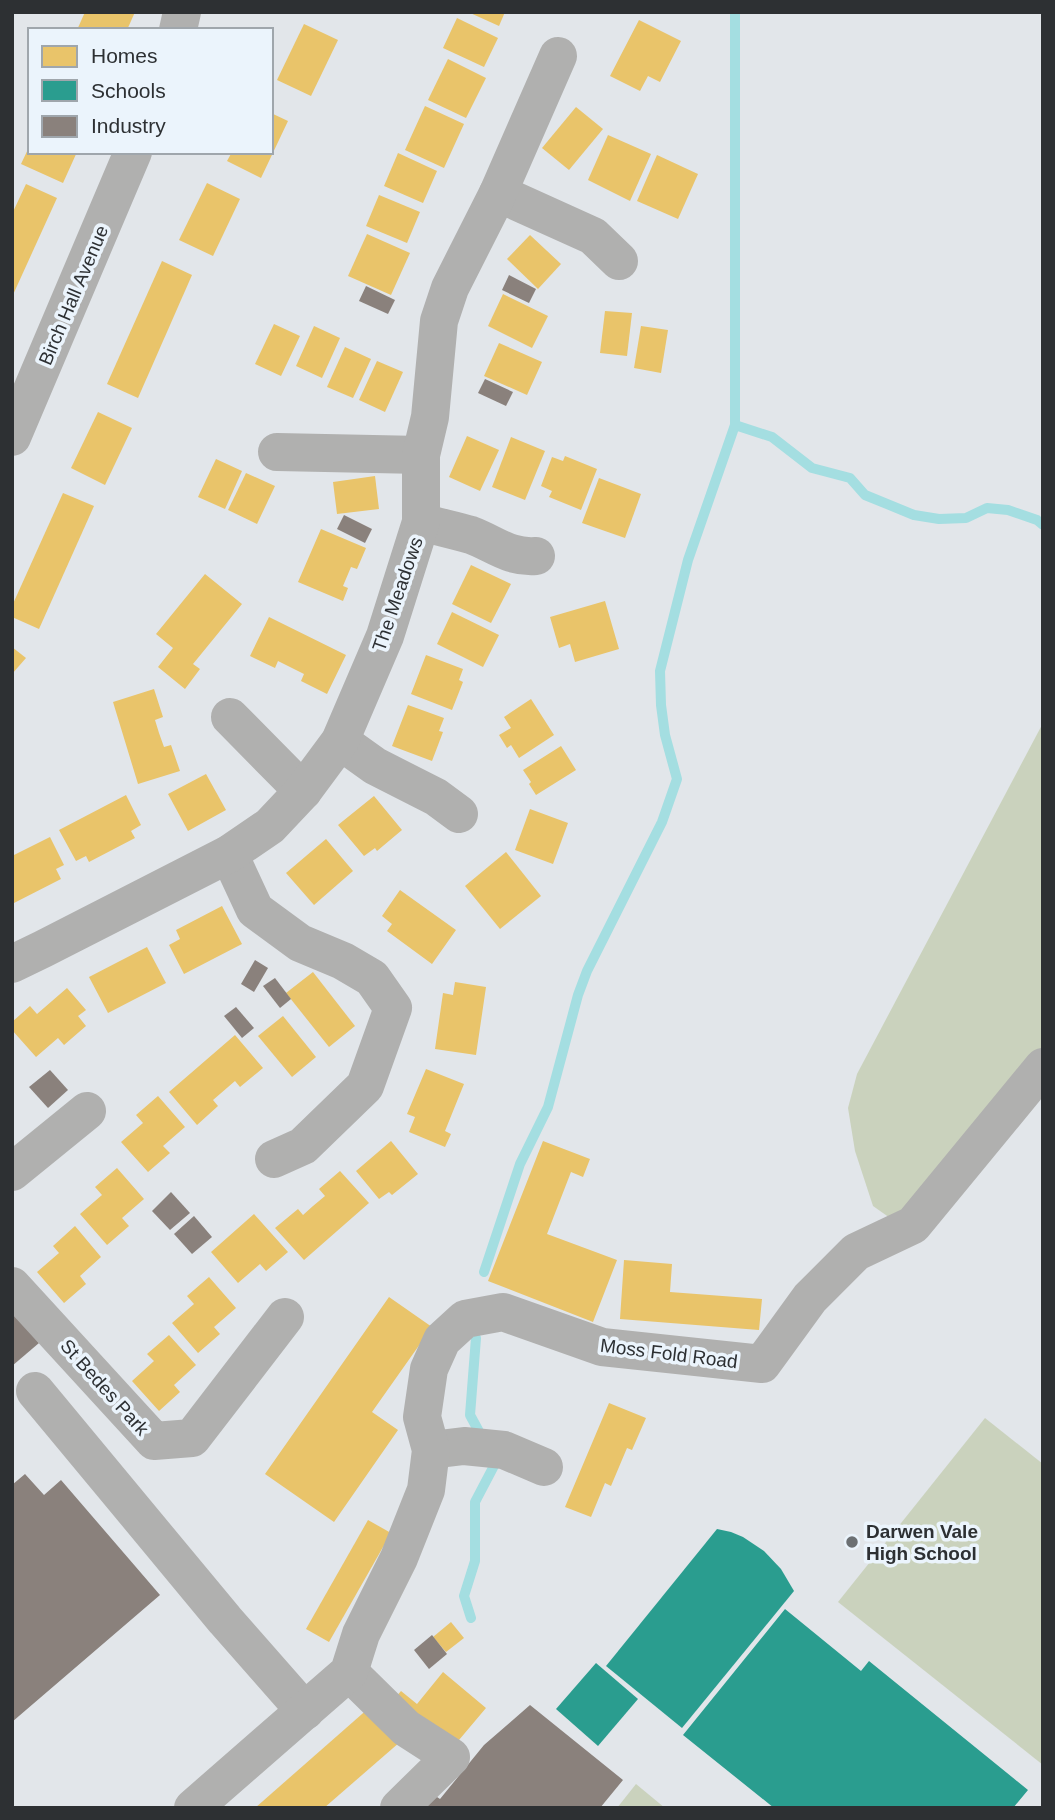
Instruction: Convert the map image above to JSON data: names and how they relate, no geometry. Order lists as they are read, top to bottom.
{
  "streets": {
    "street": [
      "Birch Hall Avenue",
      "The Meadows",
      "Moss Fold Road",
      "St Bedes Park"
    ]
  },
  "places": ["Darwen Vale High School"],
  "legend": ["Homes", "Schools", "Industry"]
}
